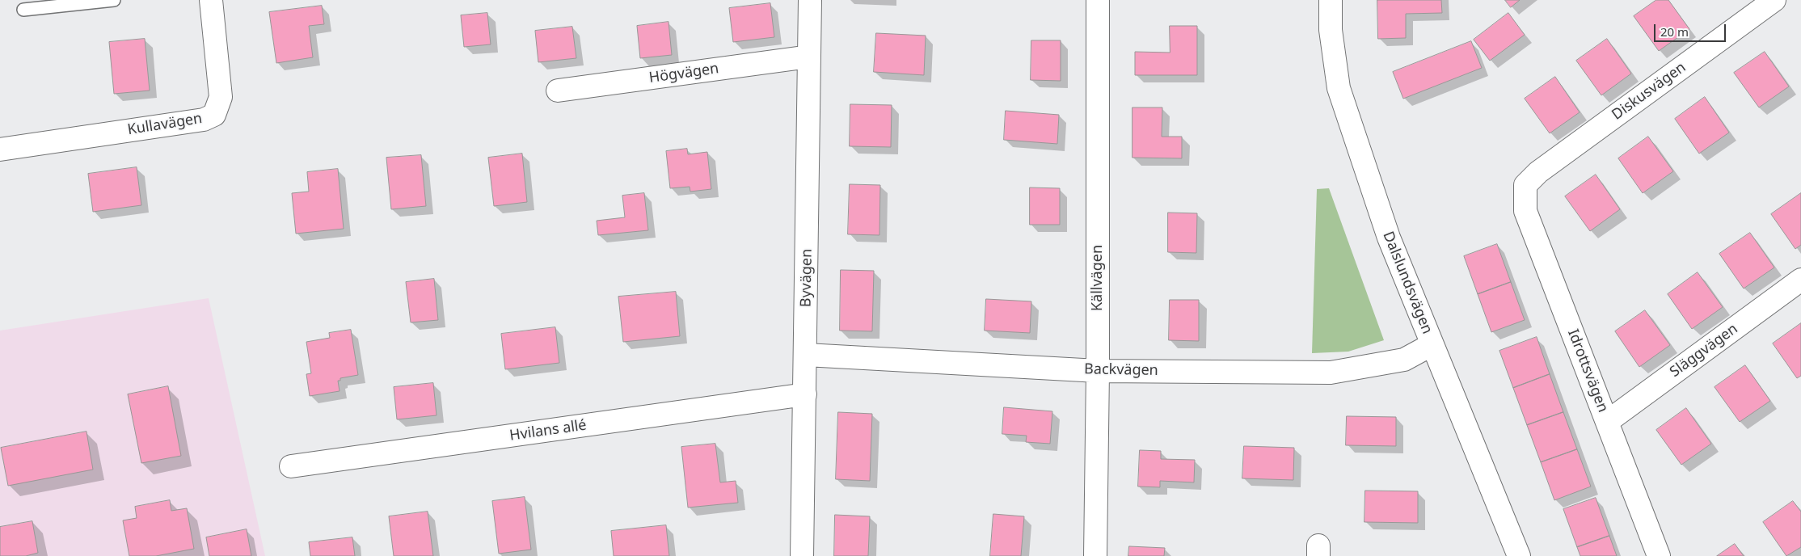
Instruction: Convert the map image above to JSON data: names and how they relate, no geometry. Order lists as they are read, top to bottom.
{
  "streets": {
    "street": [
      "Högvägen",
      "Diskusvägen",
      "Kullavägen",
      "Byvägen",
      "Källvägen",
      "Dalslundsvägen",
      "Släggvägen",
      "Backvägen",
      "Idrottsvägen",
      "Hvilans allé"
    ]
  },
  "crossings": [
    ["Högvägen", "Byvägen"],
    ["Diskusvägen", "Idrottsvägen"],
    ["Byvägen", "Backvägen"],
    ["Byvägen", "Hvilans allé"],
    ["Källvägen", "Backvägen"],
    ["Dalslundsvägen", "Backvägen"],
    ["Släggvägen", "Idrottsvägen"]
  ],
  "scale_bar": "20 m"
}
